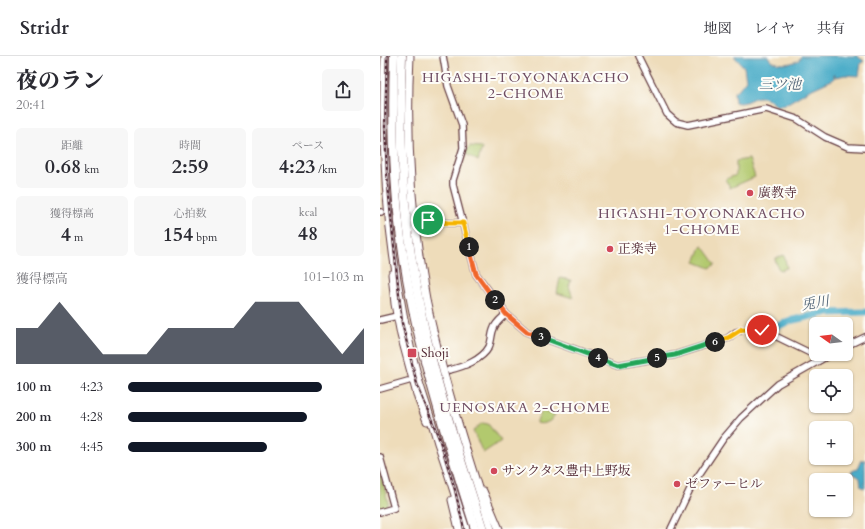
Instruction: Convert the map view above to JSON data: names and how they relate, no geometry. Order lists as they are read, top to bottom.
{
  "districts": ["HIGASHI-TOYONAKACHO 2-CHOME", "HIGASHI-TOYONAKACHO 1-CHOME", "UENOSAKA 2-CHOME"],
  "water": ["三ツ池", "兎川"],
  "places": {
    "other": [
      "廣教寺",
      "正楽寺",
      "サンクタス豊中上野坂",
      "ゼファーヒル"
    ],
    "transit": ["Shoji"]
  },
  "north": "left",
  "page": {
    "header": "Stridr",
    "nav": ["地図", "レイヤ", "共有"],
    "heading": ["夜のラン", "20:41"],
    "stats": [
      ["距離", "0.68 km"],
      ["時間", "2:59"],
      ["ペース", "4:23 /km"],
      ["獲得標高", "4 m"],
      ["心拍数", "154 bpm"],
      ["kcal", "48"]
    ],
    "pins": [
      "1",
      "2",
      "3",
      "6",
      "4",
      "5"
    ],
    "chart": ["獲得標高", "101–103 m"],
    "map_buttons": ["+", "−"],
    "list": [
      {
        "name": "100 m",
        "note": "4:23"
      },
      {
        "name": "200 m",
        "note": "4:28"
      },
      {
        "name": "300 m",
        "note": "4:45"
      }
    ]
  }
}
